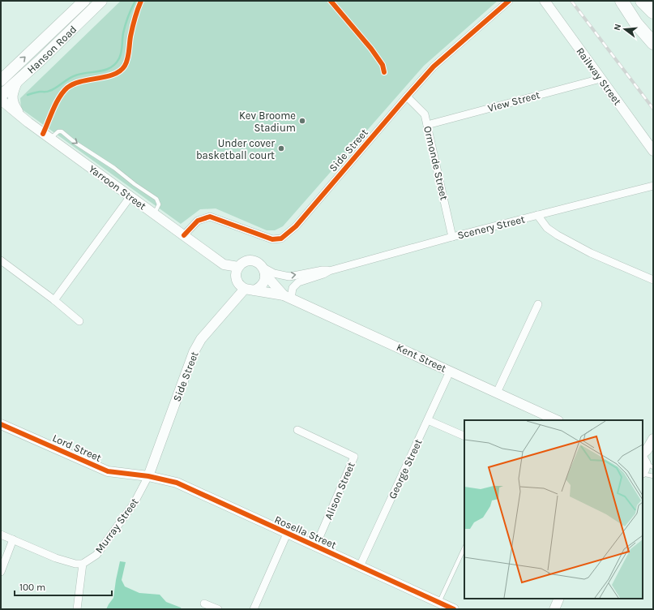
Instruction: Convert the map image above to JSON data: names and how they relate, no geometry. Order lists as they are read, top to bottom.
{
  "streets": {
    "main road": ["Hanson Road"],
    "street": [
      "Railway Street",
      "View Street",
      "Side Street",
      "Ormonde Street",
      "Yarroon Street",
      "Scenery Street",
      "Kent Street",
      "Lord Street",
      "George Street",
      "Alison Street",
      "Murray Street",
      "Rosella Street"
    ]
  },
  "crossings": [
    ["Railway Street", "View Street"],
    ["View Street", "Ormonde Street"],
    ["Side Street", "Ormonde Street"],
    ["Side Street", "Yarroon Street"],
    ["Side Street", "Scenery Street"],
    ["Side Street", "Kent Street"],
    ["Side Street", "Lord Street"],
    ["Side Street", "Murray Street"],
    ["Side Street", "Rosella Street"],
    ["Ormonde Street", "Scenery Street"],
    ["Yarroon Street", "Scenery Street"],
    ["Yarroon Street", "Kent Street"],
    ["Scenery Street", "Kent Street"],
    ["Kent Street", "George Street"],
    ["Lord Street", "Murray Street"],
    ["Lord Street", "Rosella Street"],
    ["George Street", "Rosella Street"],
    ["Alison Street", "Rosella Street"],
    ["Murray Street", "Rosella Street"]
  ],
  "places": ["Kev Broome Stadium", "Under cover basketball court"],
  "scale_bar": "100 m",
  "north": "left"
}
